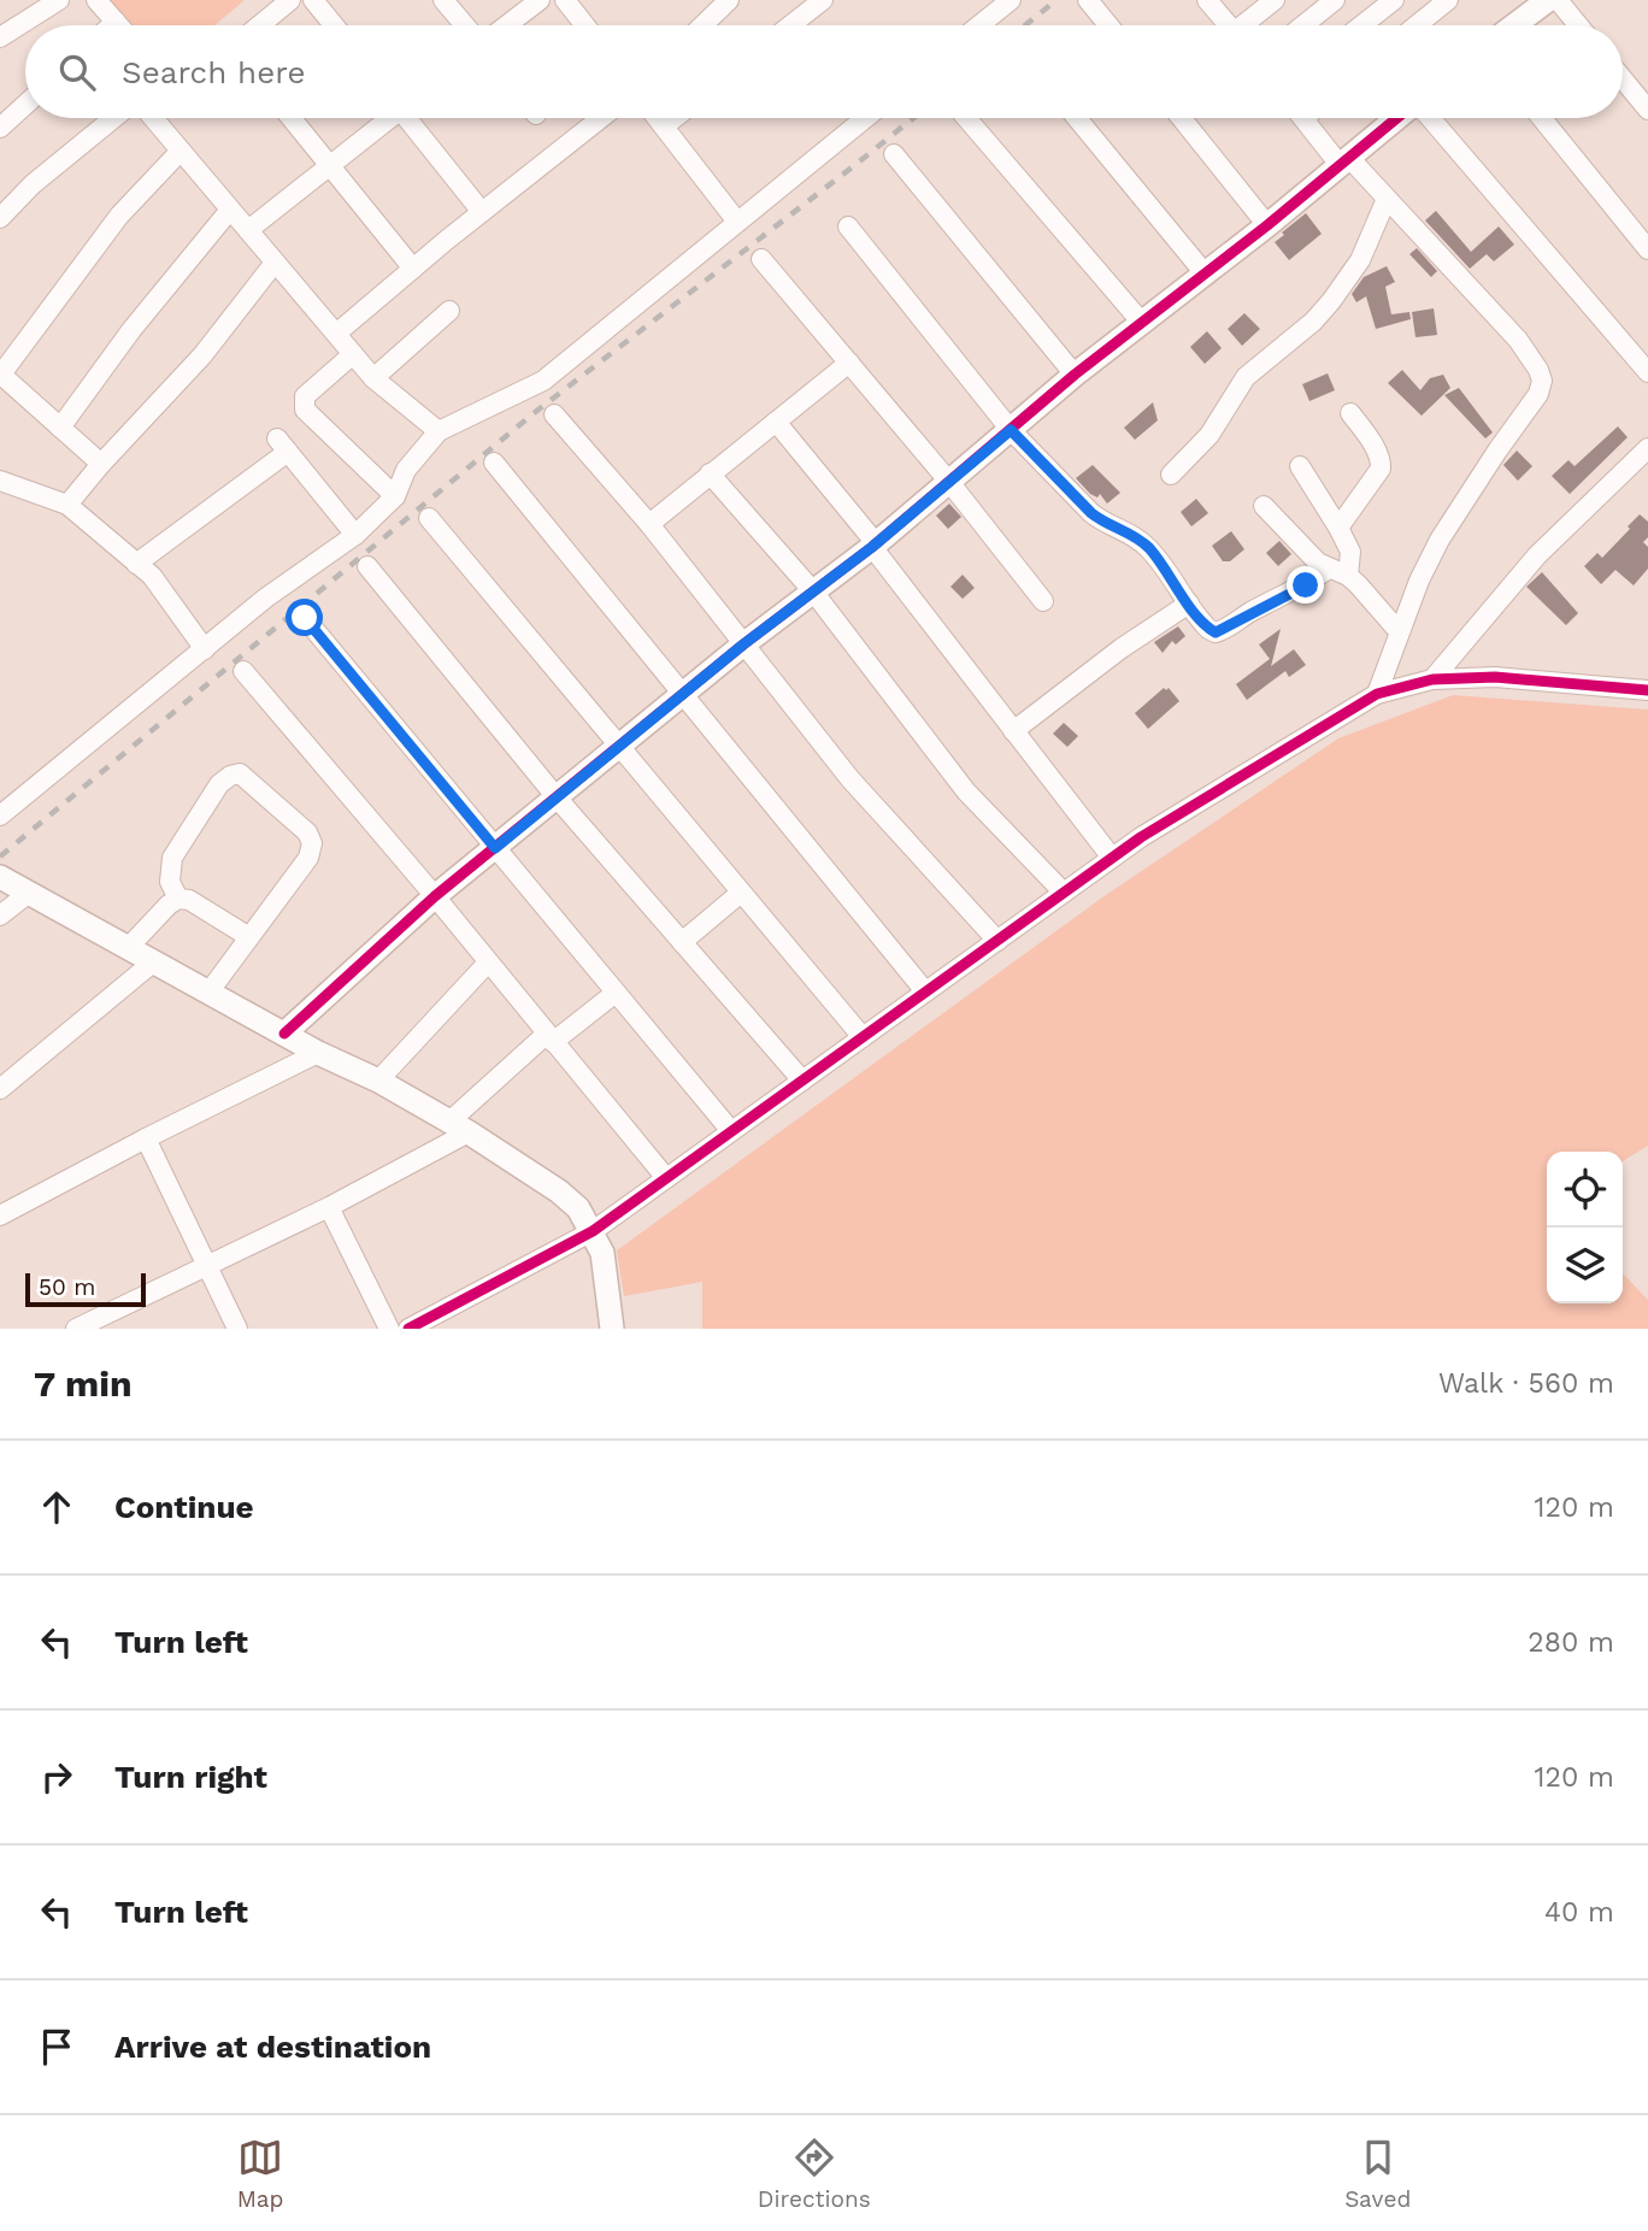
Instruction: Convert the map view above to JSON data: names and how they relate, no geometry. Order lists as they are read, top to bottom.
{
  "scale_bar": "50 m",
  "page": {
    "search": "Search here",
    "scale": "50 m",
    "heading": ["7 min", "Walk · 560 m"],
    "list": [
      ["Continue", "120 m"],
      ["Turn left", "280 m"],
      ["Turn right", "120 m"],
      ["Turn left", "40 m"],
      "Arrive at destination"
    ],
    "nav": ["Map", "Directions", "Saved"]
  }
}
